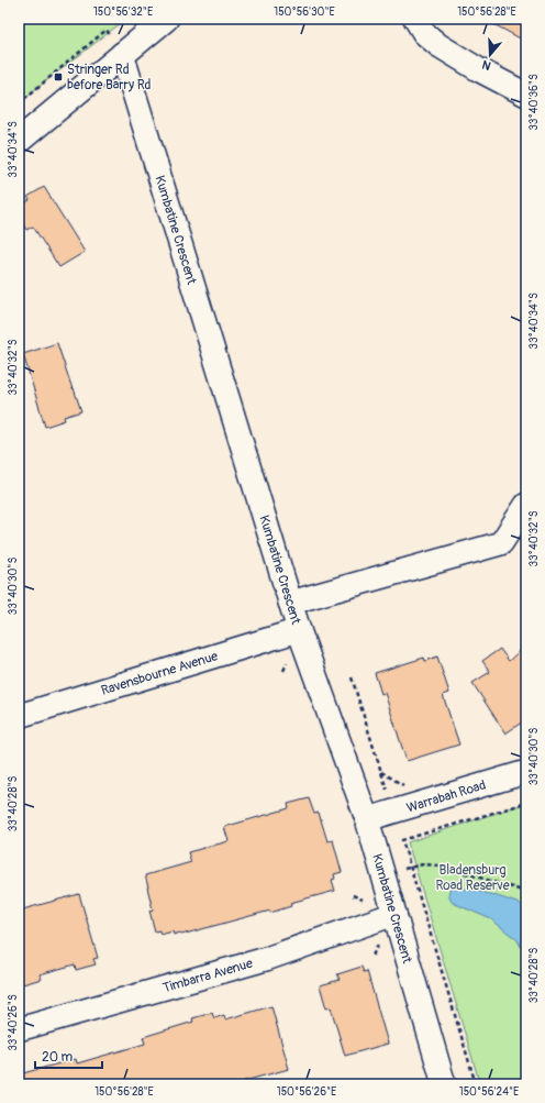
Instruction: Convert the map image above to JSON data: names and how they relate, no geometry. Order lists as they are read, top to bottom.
{
  "streets": {
    "street": [
      "Kumbatine Crescent",
      "Ravensbourne Avenue",
      "Warrabah Road",
      "Timbarra Avenue"
    ]
  },
  "crossings": [
    ["Kumbatine Crescent", "Ravensbourne Avenue"],
    ["Kumbatine Crescent", "Warrabah Road"],
    ["Kumbatine Crescent", "Timbarra Avenue"]
  ],
  "parks": ["Bladensburg Road Reserve"],
  "places": {
    "transit": ["Stringer Rd before Barry Rd"]
  },
  "scale_bar": "20 m",
  "north": "bottom",
  "coordinates": [
    "150°56'32\"E",
    "150°56'30\"E",
    "150°56'28\"E",
    "33°40'36\"S",
    "33°40'34\"S",
    "33°40'32\"S",
    "33°40'30\"S",
    "33°40'28\"S",
    "33°40'26\"S",
    "150°56'26\"E",
    "150°56'24\"E"
  ]
}
